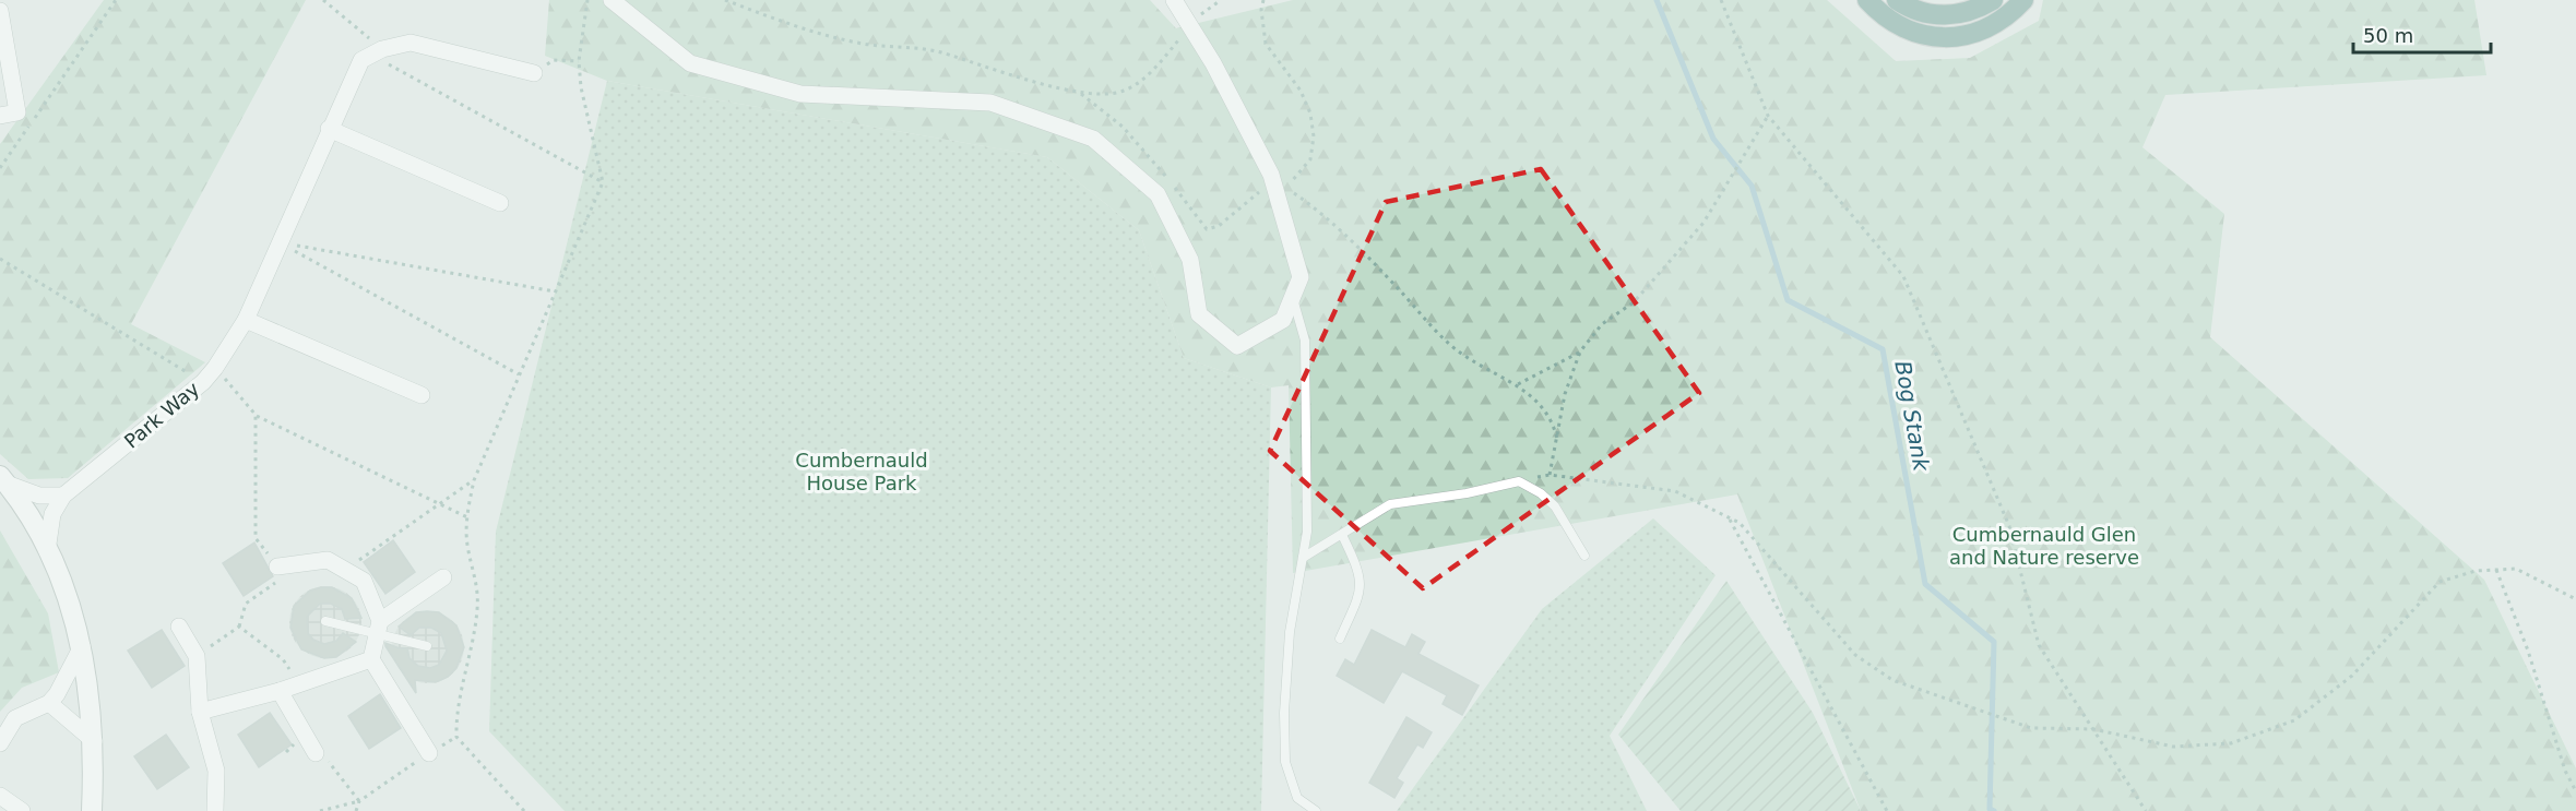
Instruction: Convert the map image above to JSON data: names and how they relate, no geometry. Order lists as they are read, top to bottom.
{
  "streets": {
    "street": ["Park Way"]
  },
  "water": ["Bog Stank"],
  "parks": ["Cumbernauld House Park", "Cumbernauld Glen and Nature reserve"],
  "scale_bar": "50 m"
}
